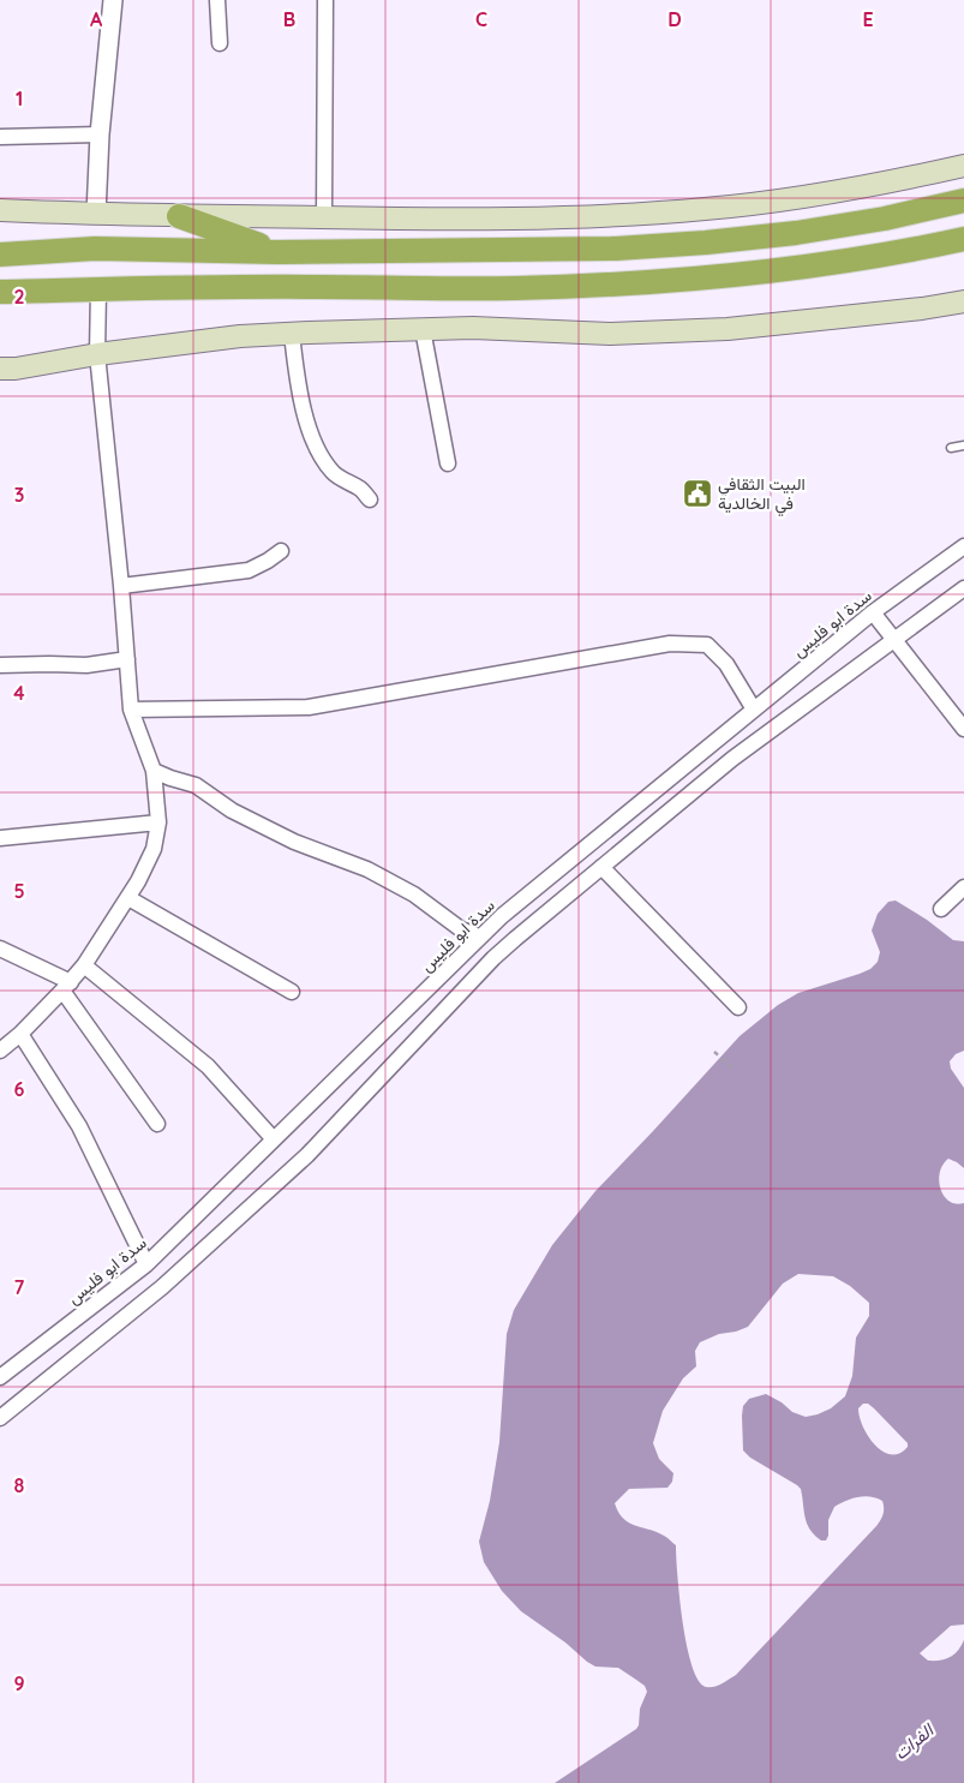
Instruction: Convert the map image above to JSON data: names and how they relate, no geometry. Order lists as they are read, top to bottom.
{
  "streets": {
    "street": ["سدة ابو فليس"]
  },
  "water": ["الفرات"],
  "places": {
    "public building": ["البيت الثقافي في الخالدية"]
  },
  "grid": {
    "columns": [
      "A",
      "B",
      "C",
      "D",
      "E"
    ],
    "rows": [
      "1",
      "2",
      "3",
      "4",
      "5",
      "6",
      "7",
      "8",
      "9"
    ]
  }
}
